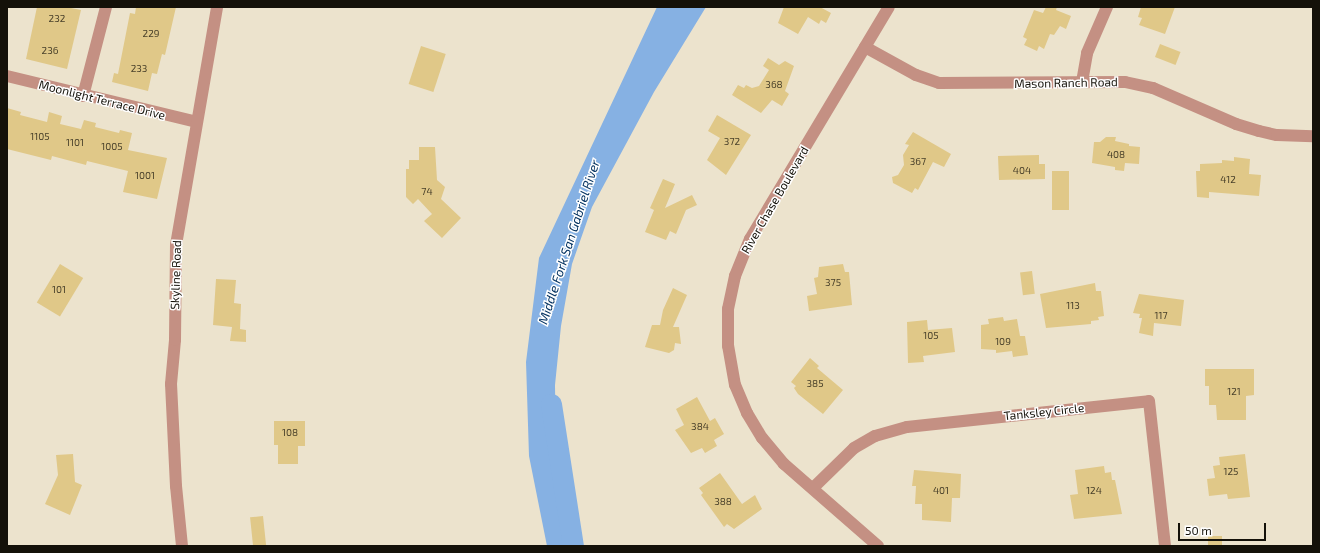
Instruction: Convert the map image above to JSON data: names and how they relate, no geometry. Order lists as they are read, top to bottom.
{
  "streets": {
    "street": [
      "Mason Ranch Road",
      "Moonlight Terrace Drive",
      "River Chase Boulevard",
      "Skyline Road",
      "Tanksley Circle"
    ]
  },
  "crossings": [
    ["Mason Ranch Road", "River Chase Boulevard"],
    ["Moonlight Terrace Drive", "Skyline Road"],
    ["River Chase Boulevard", "Tanksley Circle"]
  ],
  "water": ["Middle Fork San Gabriel River"],
  "house_numbers": [
    "232",
    "229",
    "236",
    "233",
    "368",
    "1105",
    "372",
    "1101",
    "1005",
    "408",
    "367",
    "404",
    "1001",
    "412",
    "74",
    "375",
    "101",
    "113",
    "117",
    "105",
    "109",
    "385",
    "121",
    "384",
    "108",
    "125",
    "401",
    "124",
    "388"
  ],
  "scale_bar": "50 m"
}
